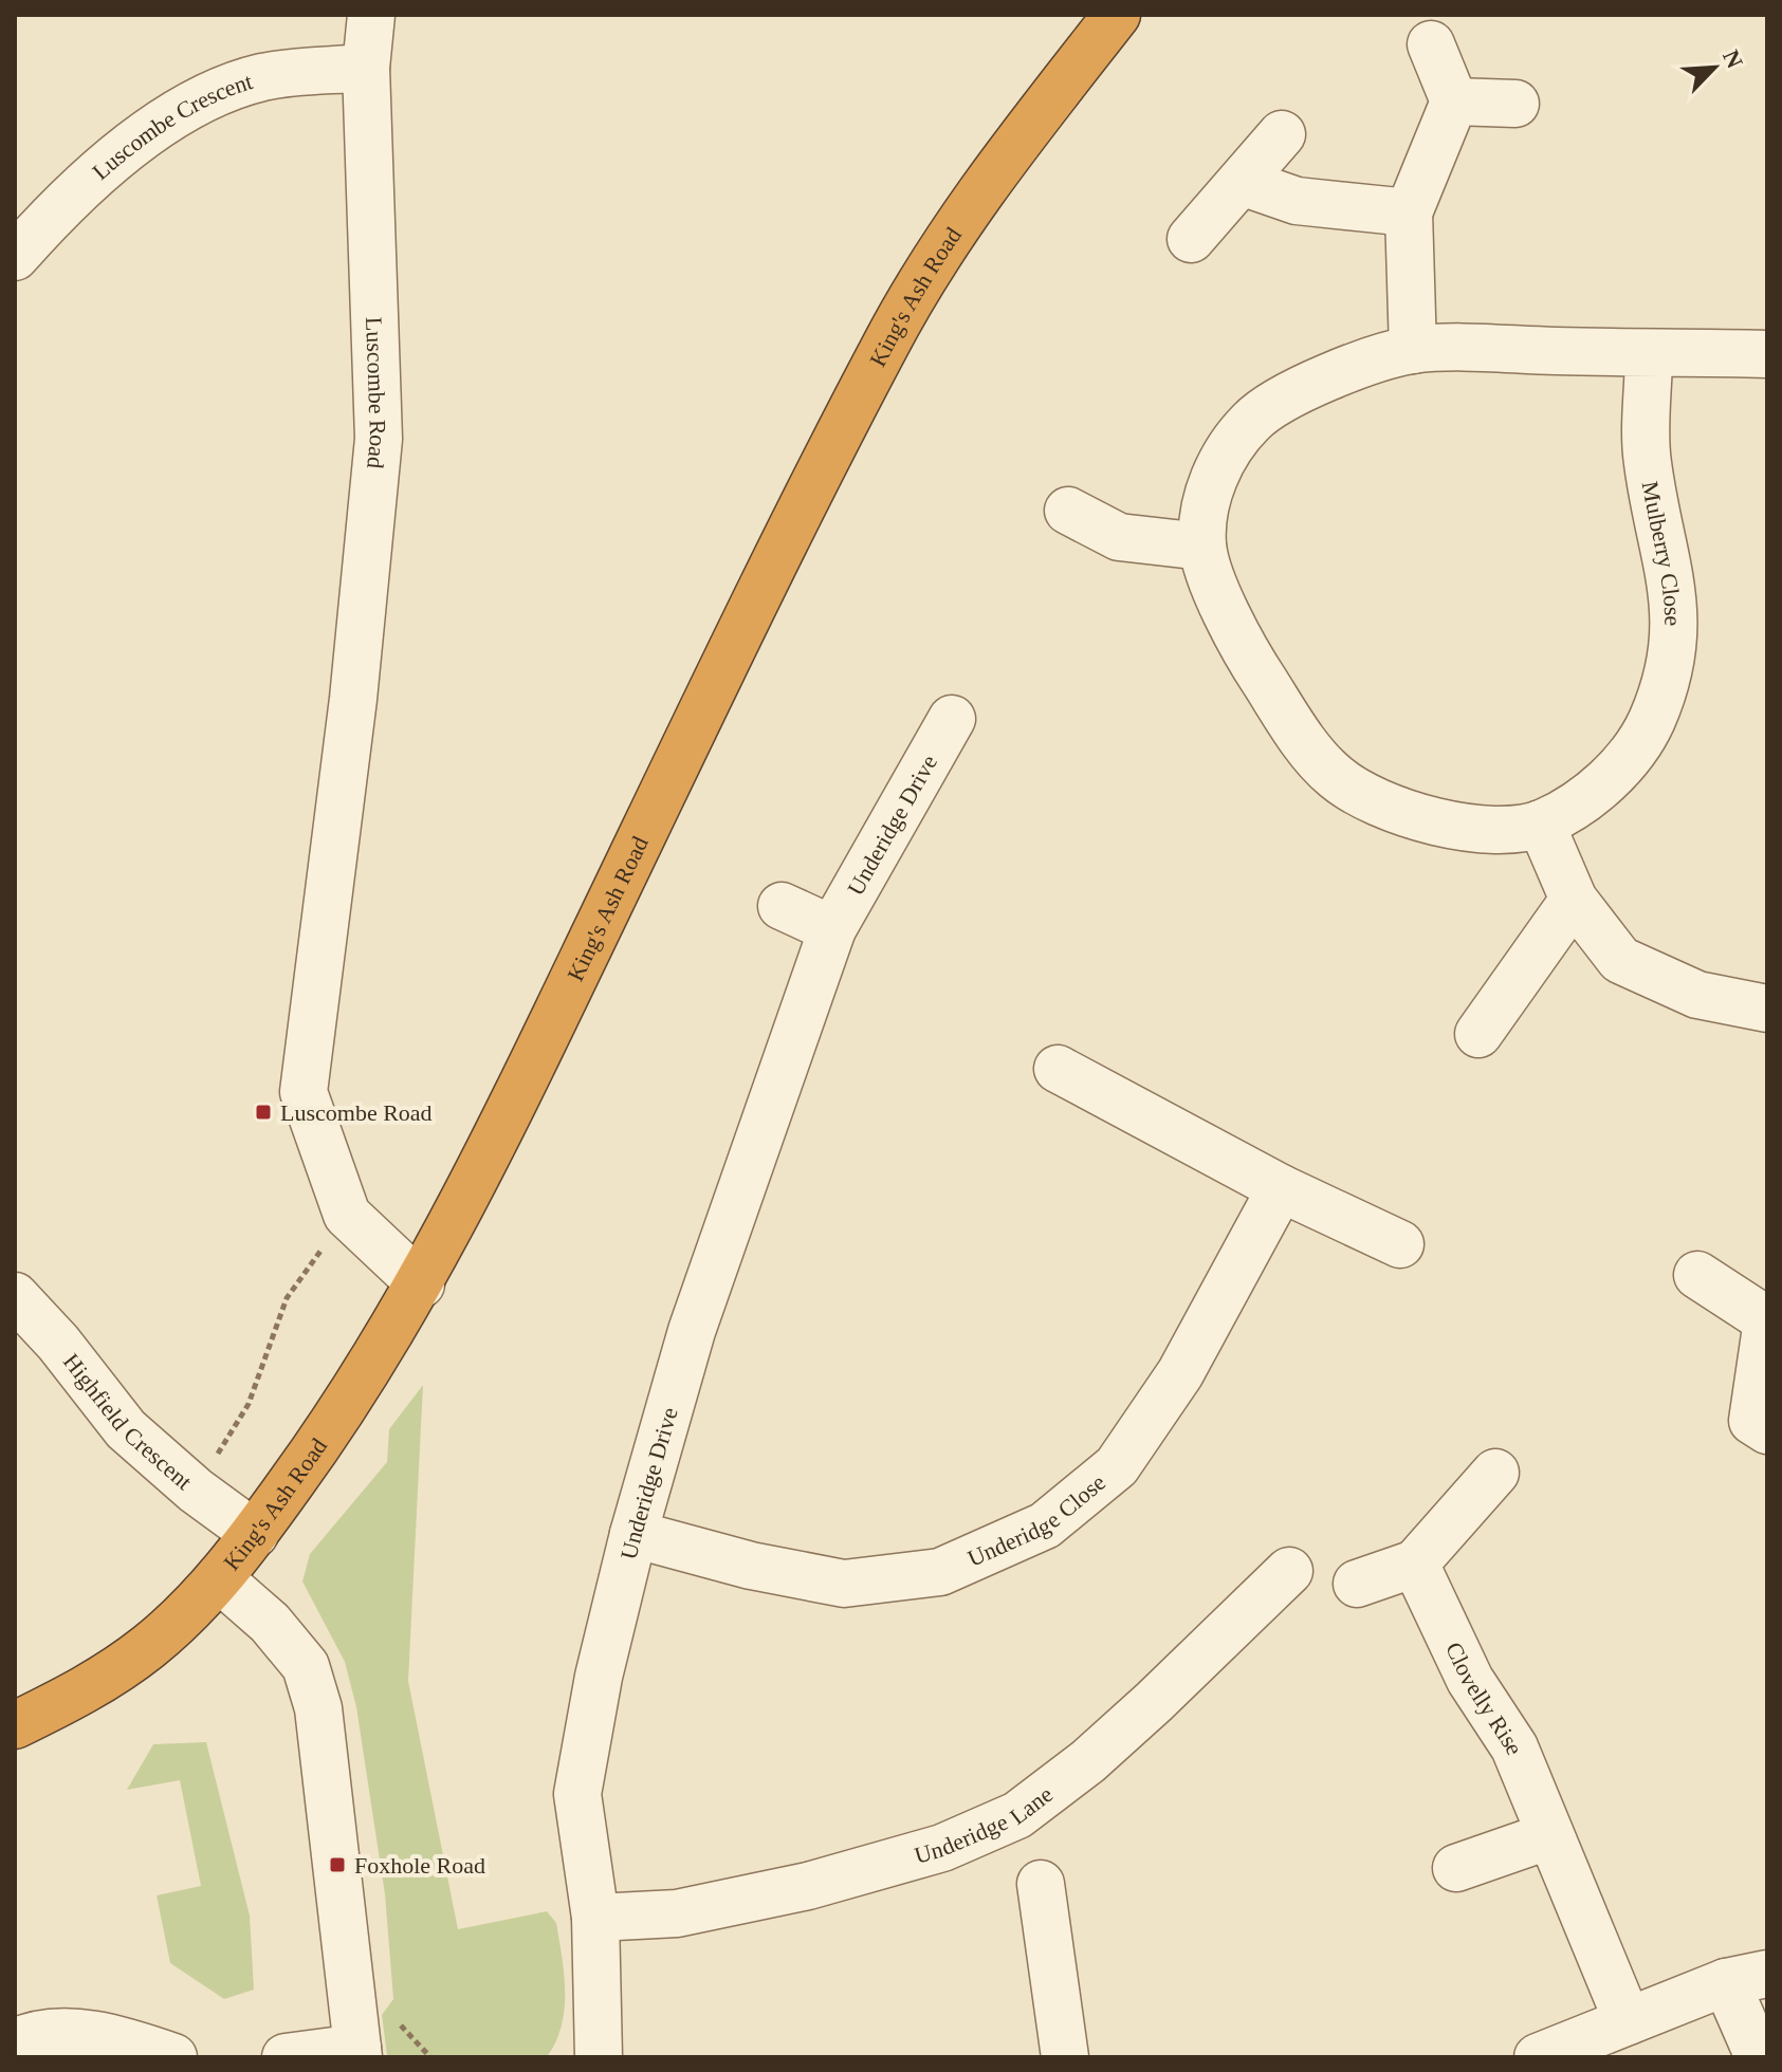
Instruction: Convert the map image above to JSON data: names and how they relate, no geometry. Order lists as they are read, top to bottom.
{
  "streets": {
    "highway": ["King's Ash Road"],
    "street": [
      "Luscombe Crescent",
      "Luscombe Road",
      "Mulberry Close",
      "Underidge Drive",
      "Highfield Crescent",
      "Underidge Close",
      "Clovelly Rise",
      "Underidge Lane"
    ]
  },
  "crossings": [
    ["Luscombe Crescent", "Luscombe Road"],
    ["King's Ash Road", "Luscombe Road"],
    ["King's Ash Road", "Highfield Crescent"],
    ["Underidge Drive", "Underidge Close"],
    ["Underidge Drive", "Underidge Lane"]
  ],
  "places": {
    "transit": ["Luscombe Road", "Foxhole Road"]
  },
  "north": "top right"
}
